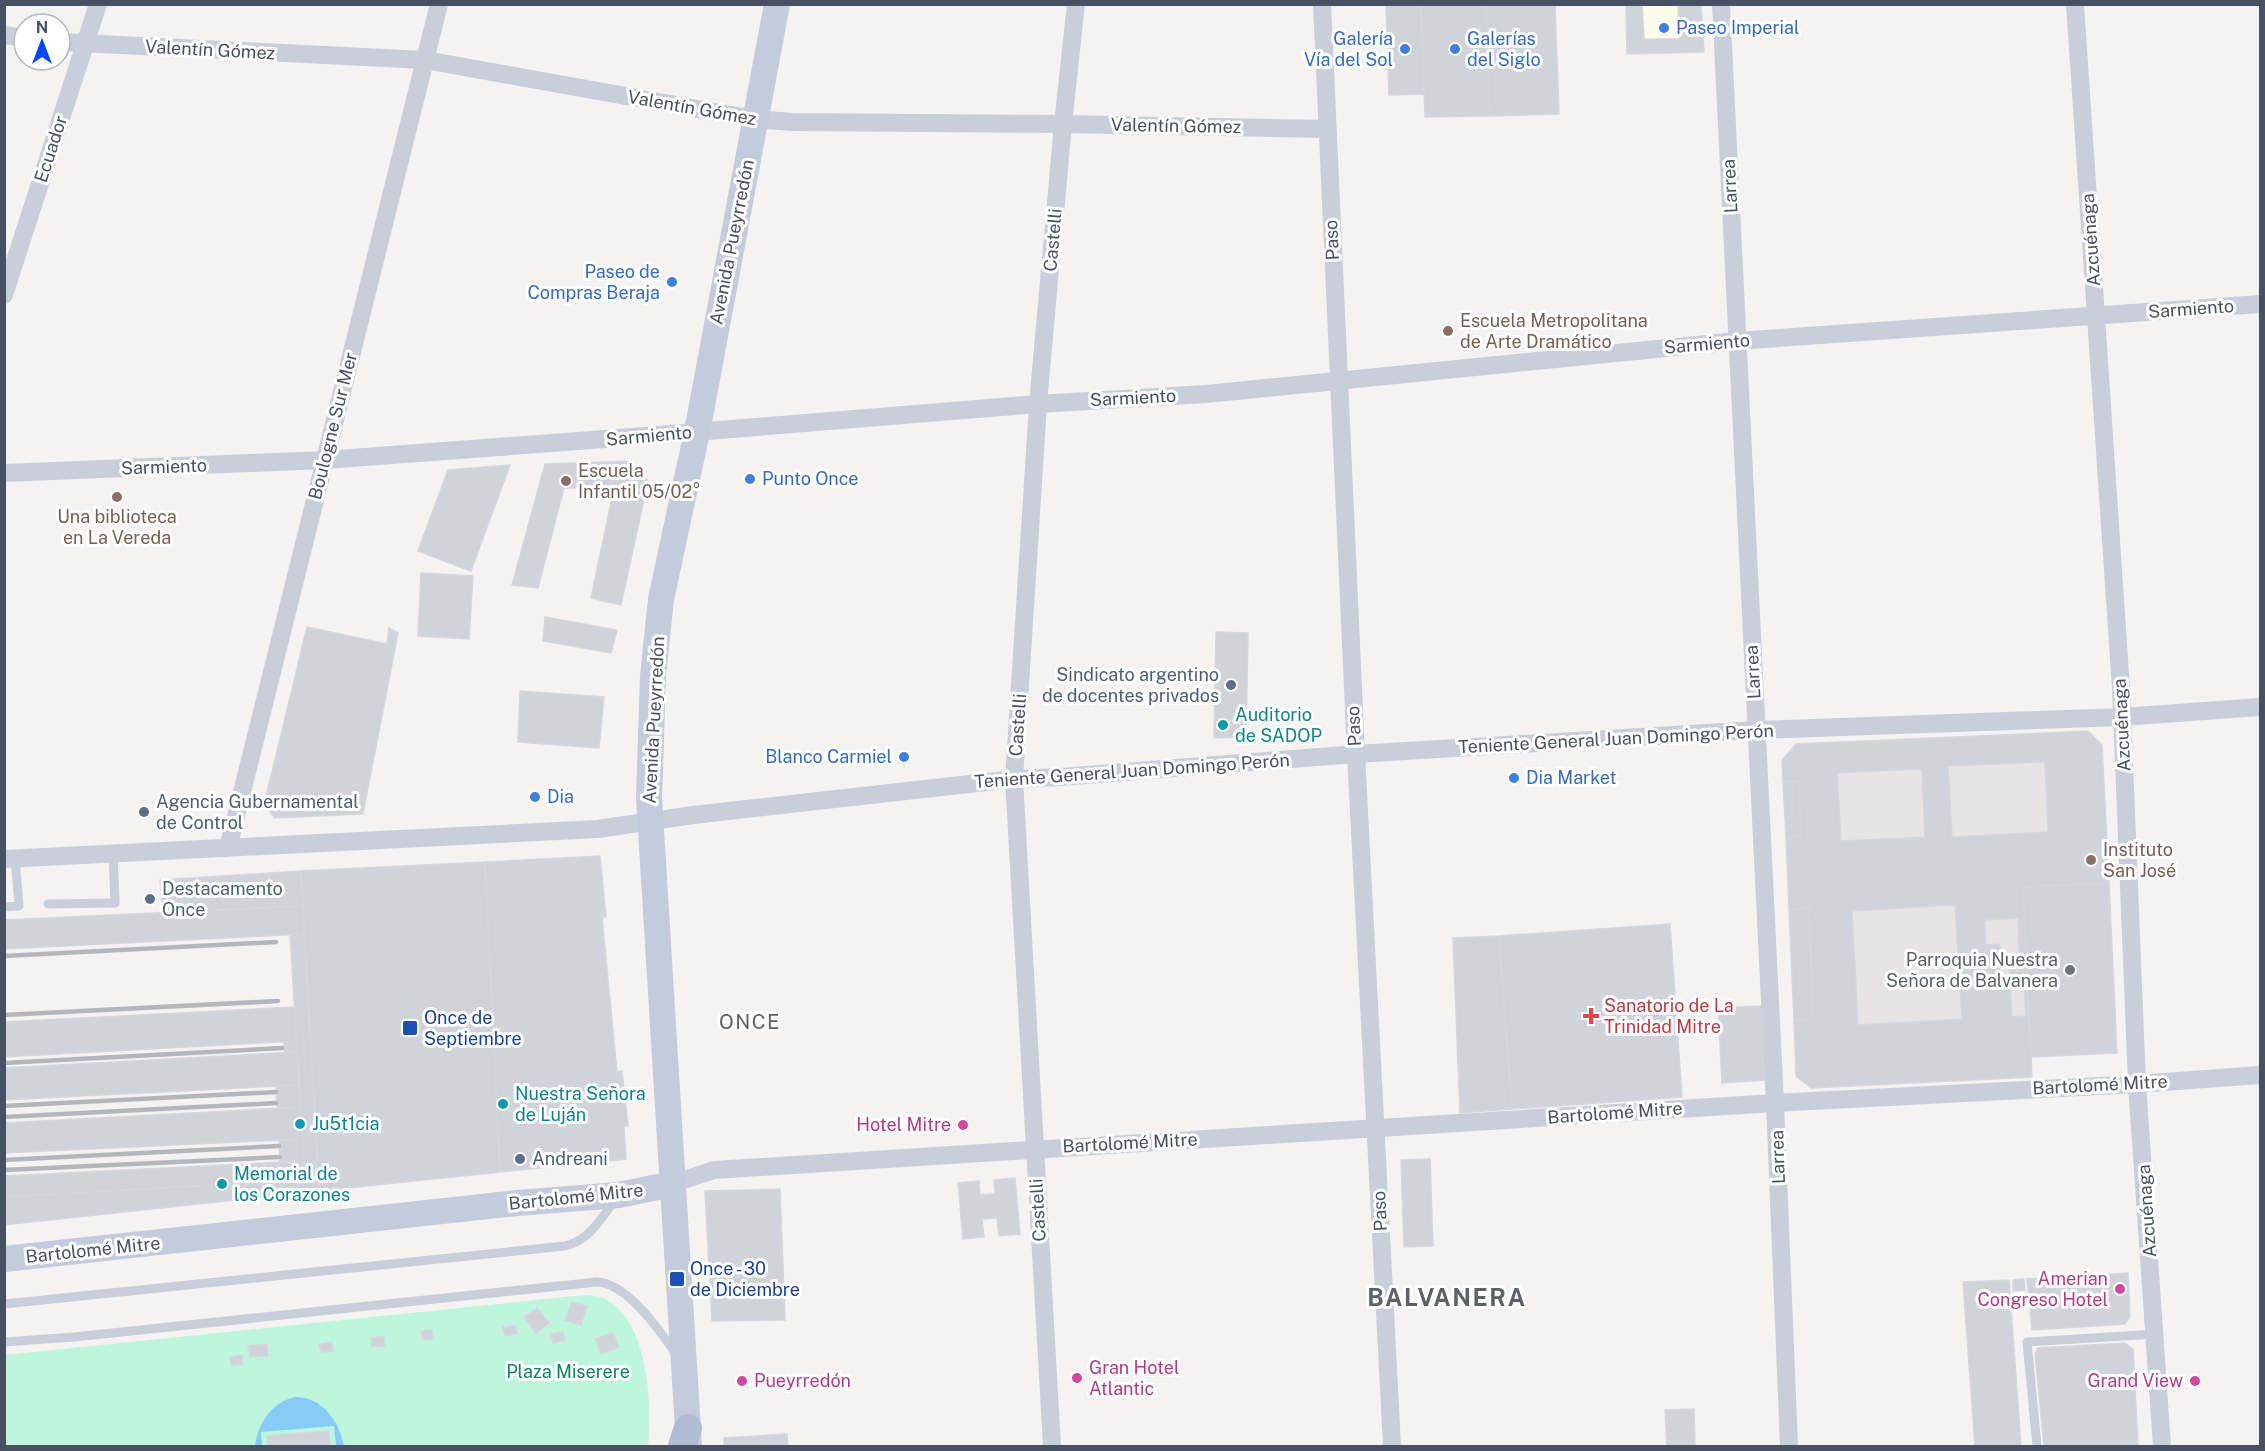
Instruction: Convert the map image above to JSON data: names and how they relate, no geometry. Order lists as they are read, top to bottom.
{
  "streets": {
    "main road": ["Avenida Pueyrredón", "Bartolomé Mitre"],
    "street": [
      "Valentín Gómez",
      "Ecuador",
      "Larrea",
      "Castelli",
      "Paso",
      "Azcuénaga",
      "Sarmiento",
      "Boulogne Sur Mer",
      "Teniente General Juan Domingo Perón"
    ]
  },
  "crossings": [
    ["Valentín Gómez", "Ecuador"],
    ["Valentín Gómez", "Castelli"],
    ["Valentín Gómez", "Paso"],
    ["Valentín Gómez", "Avenida Pueyrredón"],
    ["Valentín Gómez", "Boulogne Sur Mer"],
    ["Larrea", "Sarmiento"],
    ["Larrea", "Teniente General Juan Domingo Perón"],
    ["Larrea", "Bartolomé Mitre"],
    ["Castelli", "Sarmiento"],
    ["Castelli", "Teniente General Juan Domingo Perón"],
    ["Castelli", "Bartolomé Mitre"],
    ["Paso", "Sarmiento"],
    ["Paso", "Teniente General Juan Domingo Perón"],
    ["Paso", "Bartolomé Mitre"],
    ["Azcuénaga", "Sarmiento"],
    ["Azcuénaga", "Teniente General Juan Domingo Perón"],
    ["Azcuénaga", "Bartolomé Mitre"],
    ["Avenida Pueyrredón", "Sarmiento"],
    ["Avenida Pueyrredón", "Teniente General Juan Domingo Perón"],
    ["Avenida Pueyrredón", "Bartolomé Mitre"],
    ["Sarmiento", "Boulogne Sur Mer"],
    ["Boulogne Sur Mer", "Teniente General Juan Domingo Perón"]
  ],
  "districts": ["ONCE", "BALVANERA"],
  "parks": ["Plaza Miserere"],
  "places": {
    "other": [
      "Paseo Imperial",
      "Galería Vía del Sol",
      "Galerías del Siglo",
      "Paseo de Compras Beraja",
      "Escuela Metropolitana de Arte Dramático",
      "Punto Once",
      "Escuela Infantil 05/02°",
      "Una biblioteca en La Vereda",
      "Sindicato argentino de docentes privados",
      "Auditorio de SADOP",
      "Blanco Carmiel",
      "Dia Market",
      "Dia",
      "Agencia Gubernamental de Control",
      "Instituto San José",
      "Destacamento Once",
      "Parroquia Nuestra Señora de Balvanera",
      "Nuestra Señora de Luján",
      "Ju5t1cia",
      "Hotel Mitre",
      "Andreani",
      "Memorial de los Corazones",
      "Amerian Congreso Hotel",
      "Gran Hotel Atlantic",
      "Pueyrredón",
      "Grand View"
    ],
    "health": ["Sanatorio de La Trinidad Mitre"],
    "transit": ["Once de Septiembre", "Once - 30 de Diciembre"]
  },
  "north": "top"
}
